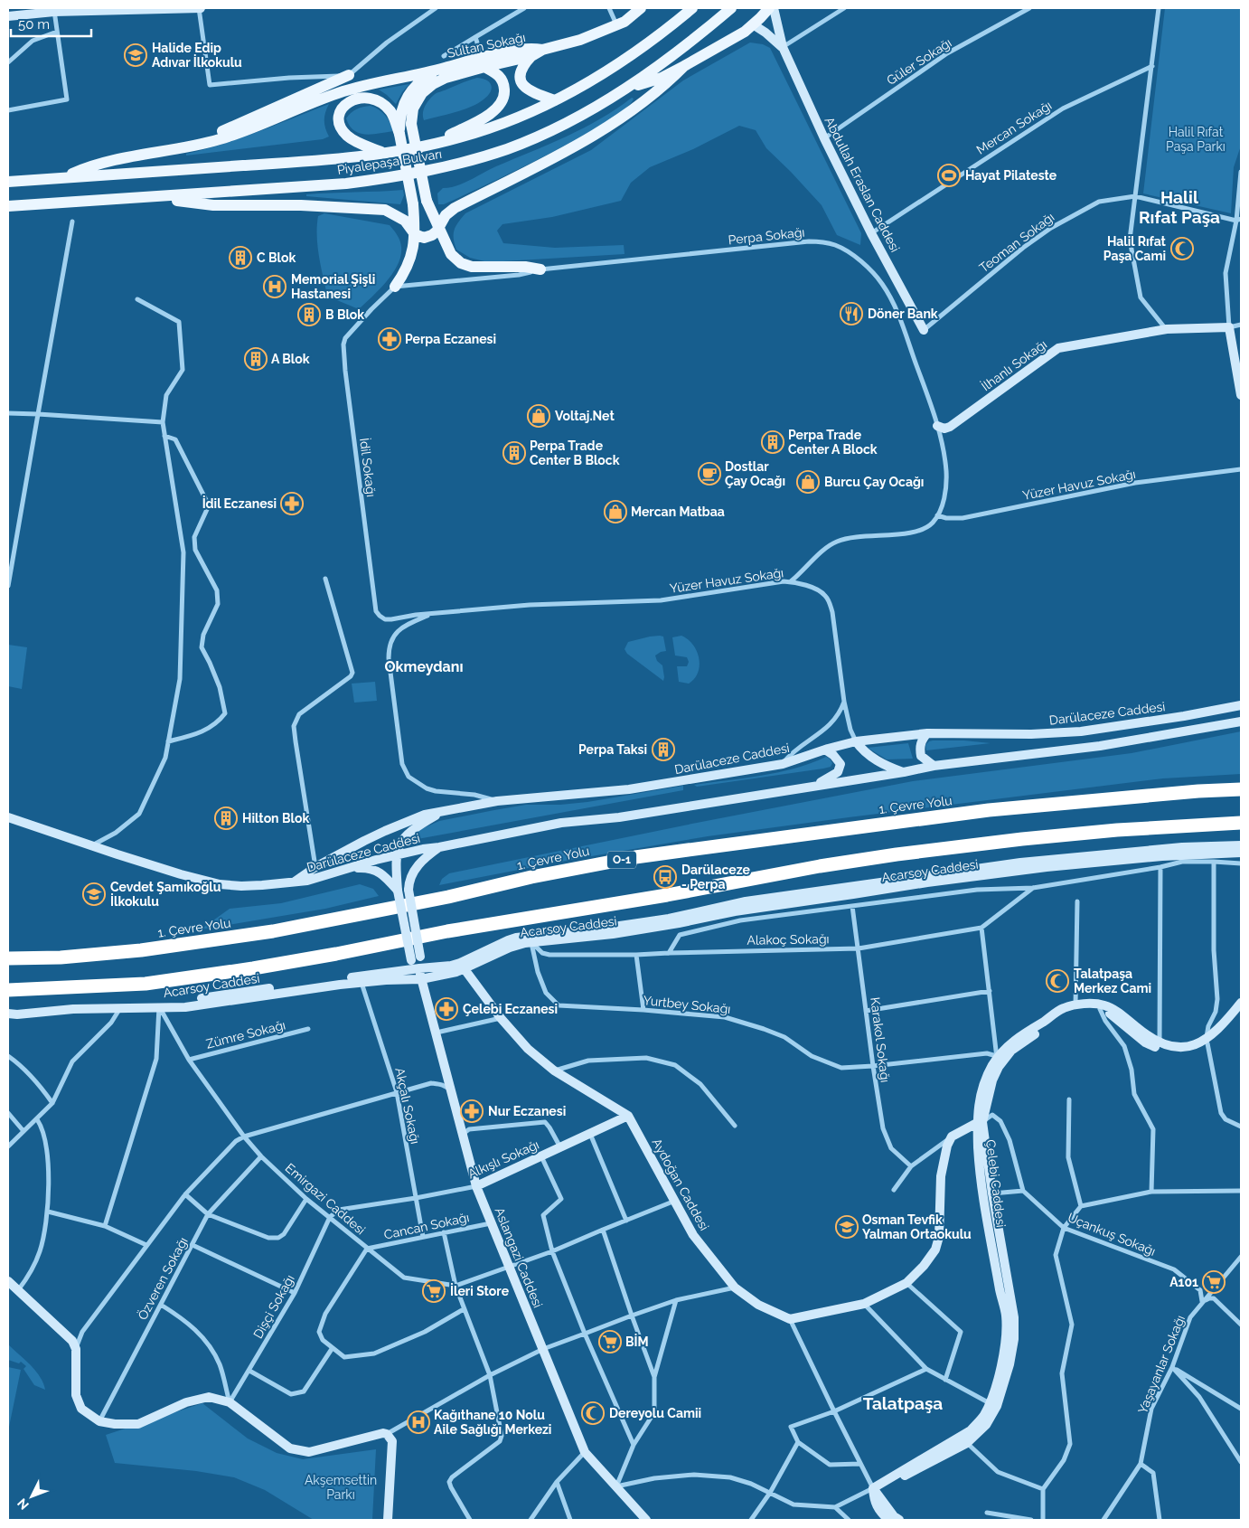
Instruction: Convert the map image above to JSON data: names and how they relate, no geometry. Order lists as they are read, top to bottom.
{
  "streets": {
    "highway": ["1. Çevre Yolu", "O-1"],
    "main road": [
      "Sultan Sokağı",
      "Piyalepaşa Bulvarı",
      "Abdullah Eraslan Caddesi",
      "İlhanlı Sokağı",
      "Darülaceze Caddesi",
      "Acarsoy Caddesi",
      "Alkışlı Sokağı",
      "Çelebi Caddesi",
      "Aydoğan Caddesi",
      "Aslangazi Caddesi"
    ],
    "street": [
      "Güler Sokağı",
      "Mercan Sokağı",
      "Perpa Sokağı",
      "Teoman Sokağı",
      "İdil Sokağı",
      "Yüzer Havuz Sokağı",
      "Alakoç Sokağı",
      "Yurtbey Sokağı",
      "Zümre Sokağı",
      "Karakol Sokağı",
      "Akçalı Sokağı",
      "Emirgazi Caddesi",
      "Cancan Sokağı",
      "Uçankuş Sokağı",
      "Özveren Sokağı",
      "Dişçi Sokağı",
      "Yaşayanlar Sokağı"
    ]
  },
  "crossings": [
    ["Güler Sokağı", "Abdullah Eraslan Caddesi"],
    ["Mercan Sokağı", "Abdullah Eraslan Caddesi"],
    ["Abdullah Eraslan Caddesi", "Teoman Sokağı"],
    ["Perpa Sokağı", "İlhanlı Sokağı"],
    ["Perpa Sokağı", "İdil Sokağı"],
    ["Perpa Sokağı", "Yüzer Havuz Sokağı"],
    ["İdil Sokağı", "Yüzer Havuz Sokağı"],
    ["Darülaceze Caddesi", "Aslangazi Caddesi"],
    ["Acarsoy Caddesi", "Alakoç Sokağı"],
    ["Acarsoy Caddesi", "Yurtbey Sokağı"],
    ["Acarsoy Caddesi", "Akçalı Sokağı"],
    ["Acarsoy Caddesi", "Aydoğan Caddesi"],
    ["Acarsoy Caddesi", "Emirgazi Caddesi"],
    ["Acarsoy Caddesi", "Aslangazi Caddesi"],
    ["Alakoç Sokağı", "Yurtbey Sokağı"],
    ["Alakoç Sokağı", "Karakol Sokağı"],
    ["Yurtbey Sokağı", "Karakol Sokağı"],
    ["Yurtbey Sokağı", "Çelebi Caddesi"],
    ["Zümre Sokağı", "Emirgazi Caddesi"],
    ["Akçalı Sokağı", "Alkışlı Sokağı"],
    ["Akçalı Sokağı", "Cancan Sokağı"],
    ["Alkışlı Sokağı", "Aydoğan Caddesi"],
    ["Alkışlı Sokağı", "Emirgazi Caddesi"],
    ["Alkışlı Sokağı", "Aslangazi Caddesi"],
    ["Alkışlı Sokağı", "Dişçi Sokağı"],
    ["Emirgazi Caddesi", "Cancan Sokağı"],
    ["Emirgazi Caddesi", "Özveren Sokağı"],
    ["Emirgazi Caddesi", "Dişçi Sokağı"],
    ["Cancan Sokağı", "Aslangazi Caddesi"],
    ["Uçankuş Sokağı", "Yaşayanlar Sokağı"]
  ],
  "districts": ["Halil Rıfat Paşa", "Okmeydanı", "Talatpaşa"],
  "parks": ["Halil Rıfat Paşa Parkı", "Akşemsettin Parkı"],
  "places": {
    "school or university": ["Halide Edip Adıvar İlkokulu", "Cevdet Şamıkoğlu İlkokulu", "Osman Tevfik Yalman Ortaokulu"],
    "sports": ["Hayat Pilateste"],
    "mosque": ["Halil Rıfat Paşa Cami", "Talatpaşa Merkez Cami", "Dereyolu Camii"],
    "building": [
      "C Blok",
      "B Blok",
      "A Blok",
      "Perpa Trade Center A Block",
      "Perpa Trade Center B Block",
      "Perpa Taksi",
      "Hilton Blok"
    ],
    "hospital": ["Memorial Şişli Hastanesi", "Kağıthane 10 Nolu Aile Sağlığı Merkezi"],
    "restaurant": ["Döner Bank"],
    "pharmacy": [
      "Perpa Eczanesi",
      "İdil Eczanesi",
      "Çelebi Eczanesi",
      "Nur Eczanesi"
    ],
    "shop": ["Voltaj.Net", "Burcu Çay Ocağı", "Mercan Matbaa"],
    "cafe": ["Dostlar Çay Ocağı"],
    "bus stop": ["Darülaceze - Perpa"],
    "supermarket": ["A101", "İleri Store", "BİM"]
  },
  "scale_bar": "50 m",
  "north": "bottom left"
}
